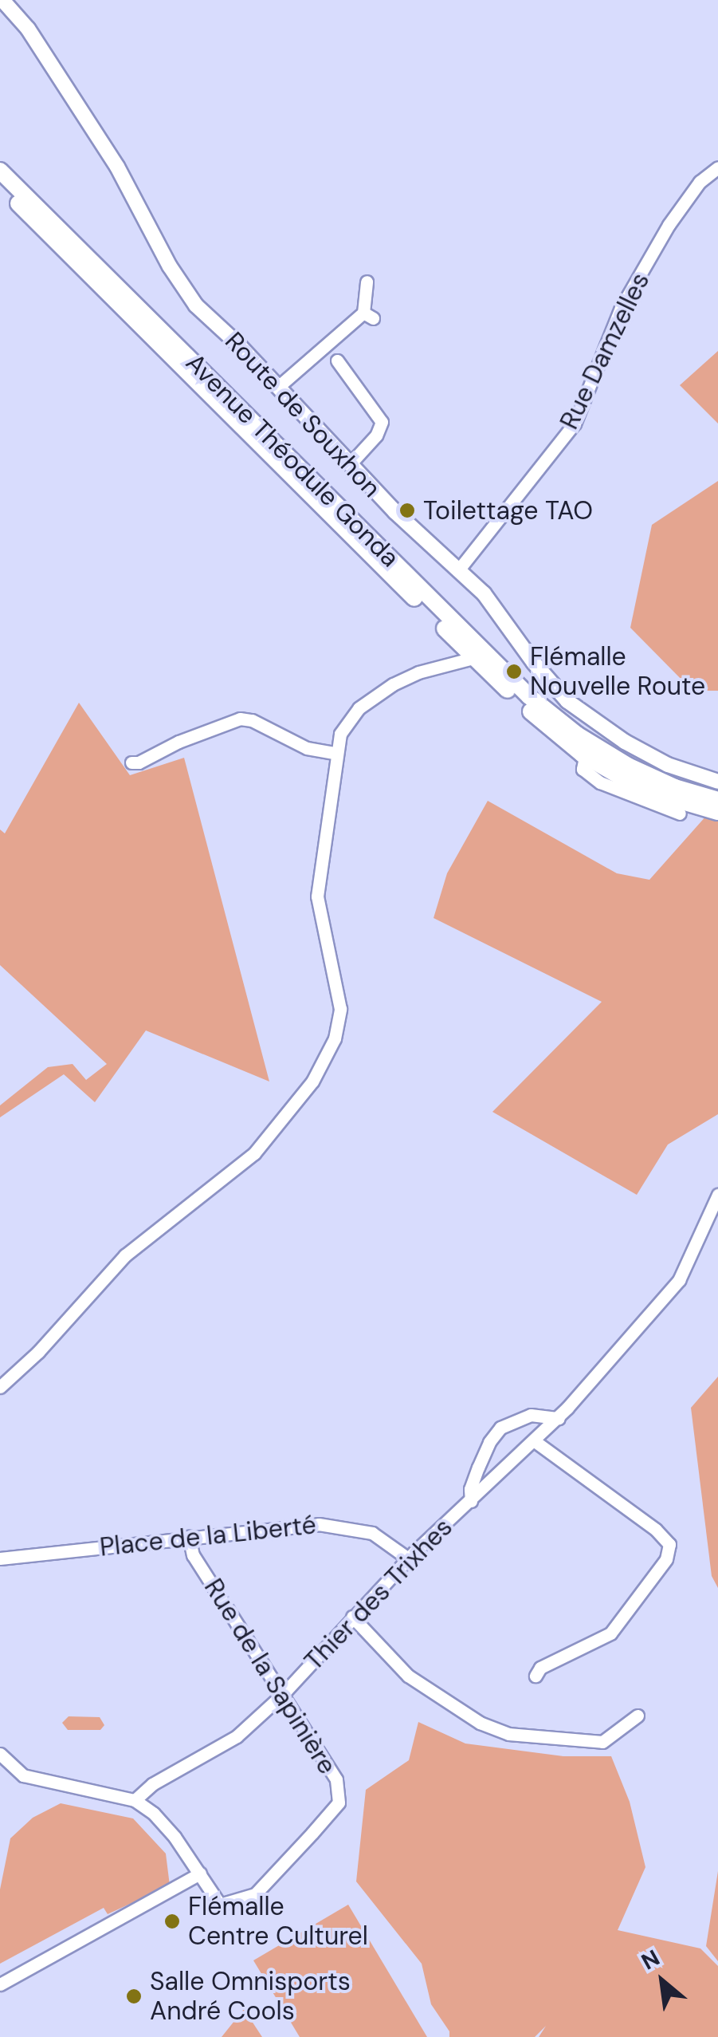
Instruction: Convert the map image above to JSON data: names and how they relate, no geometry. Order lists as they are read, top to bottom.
{
  "streets": {
    "main road": ["Avenue Théodule Gonda"],
    "street": [
      "Rue Damzelles",
      "Route de Souxhon",
      "Place de la Liberté",
      "Thier des Trixhes",
      "Rue de la Sapinière"
    ]
  },
  "crossings": [
    ["Rue Damzelles", "Route de Souxhon"],
    ["Place de la Liberté", "Thier des Trixhes"],
    ["Place de la Liberté", "Rue de la Sapinière"],
    ["Thier des Trixhes", "Rue de la Sapinière"]
  ],
  "places": [
    "Toilettage TAO",
    "Flémalle Nouvelle Route",
    "Flémalle Centre Culturel",
    "Salle Omnisports André Cools"
  ],
  "north": "top left"
}
